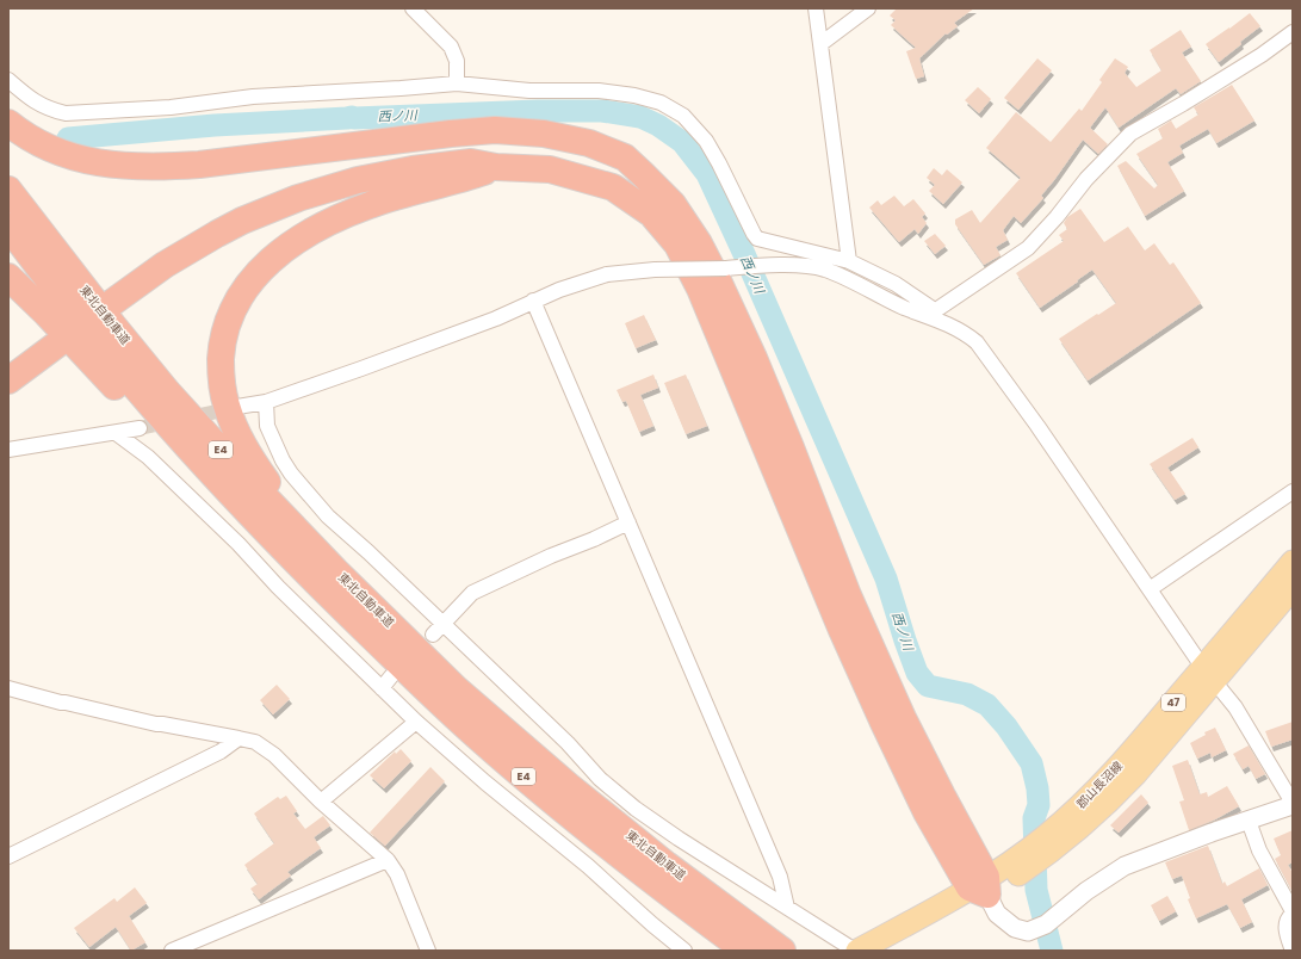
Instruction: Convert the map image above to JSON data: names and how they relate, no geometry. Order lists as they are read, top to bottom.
{
  "streets": {
    "highway": ["東北自動車道", "E4"],
    "main road": ["47", "郡山長沼線"]
  },
  "water": ["西ノ川"]
}
